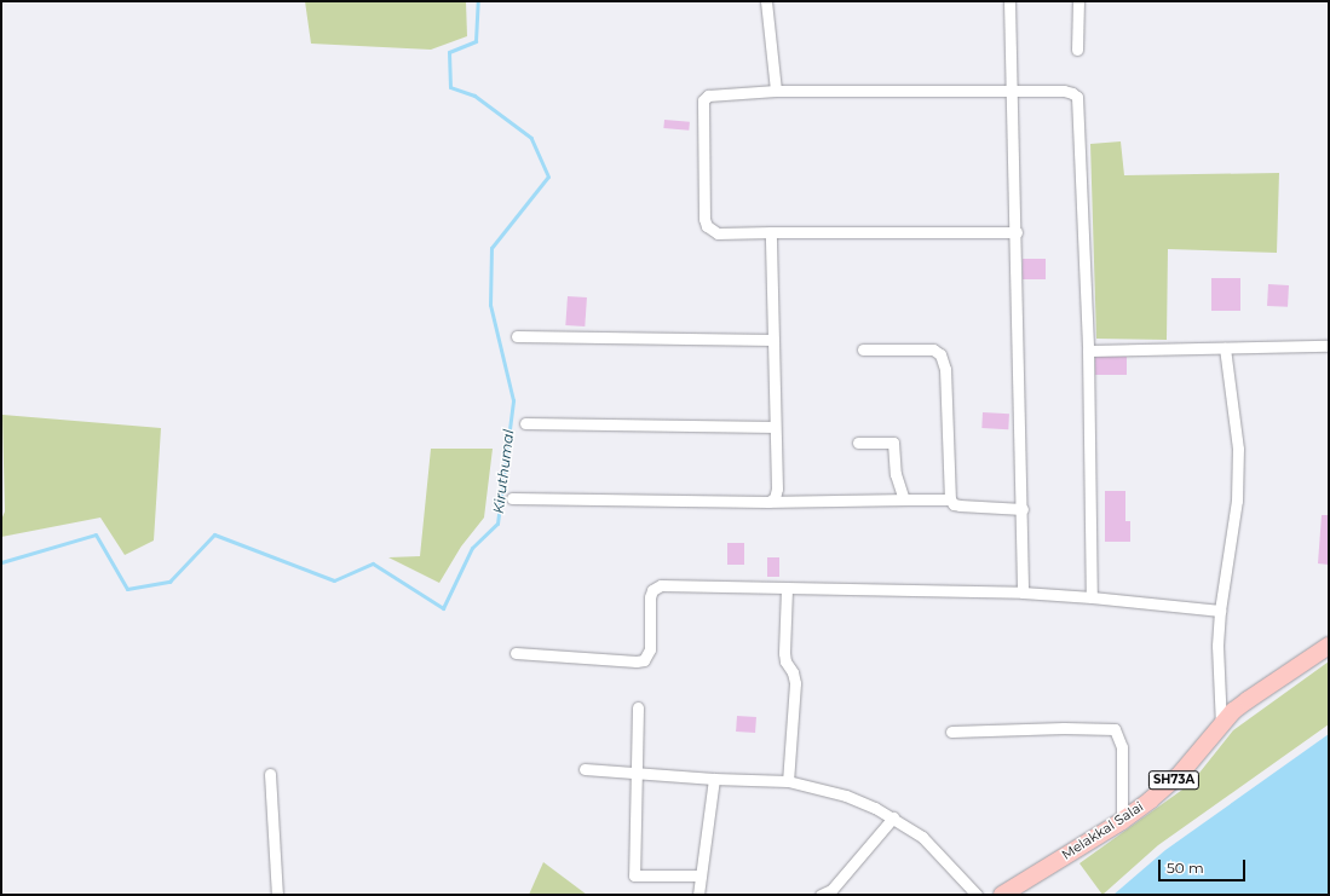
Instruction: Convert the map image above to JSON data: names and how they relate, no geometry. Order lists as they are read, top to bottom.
{
  "streets": {
    "main road": ["SH73A", "Melakkal Salai"]
  },
  "water": ["Kiruthumal"],
  "scale_bar": "50 m"
}
